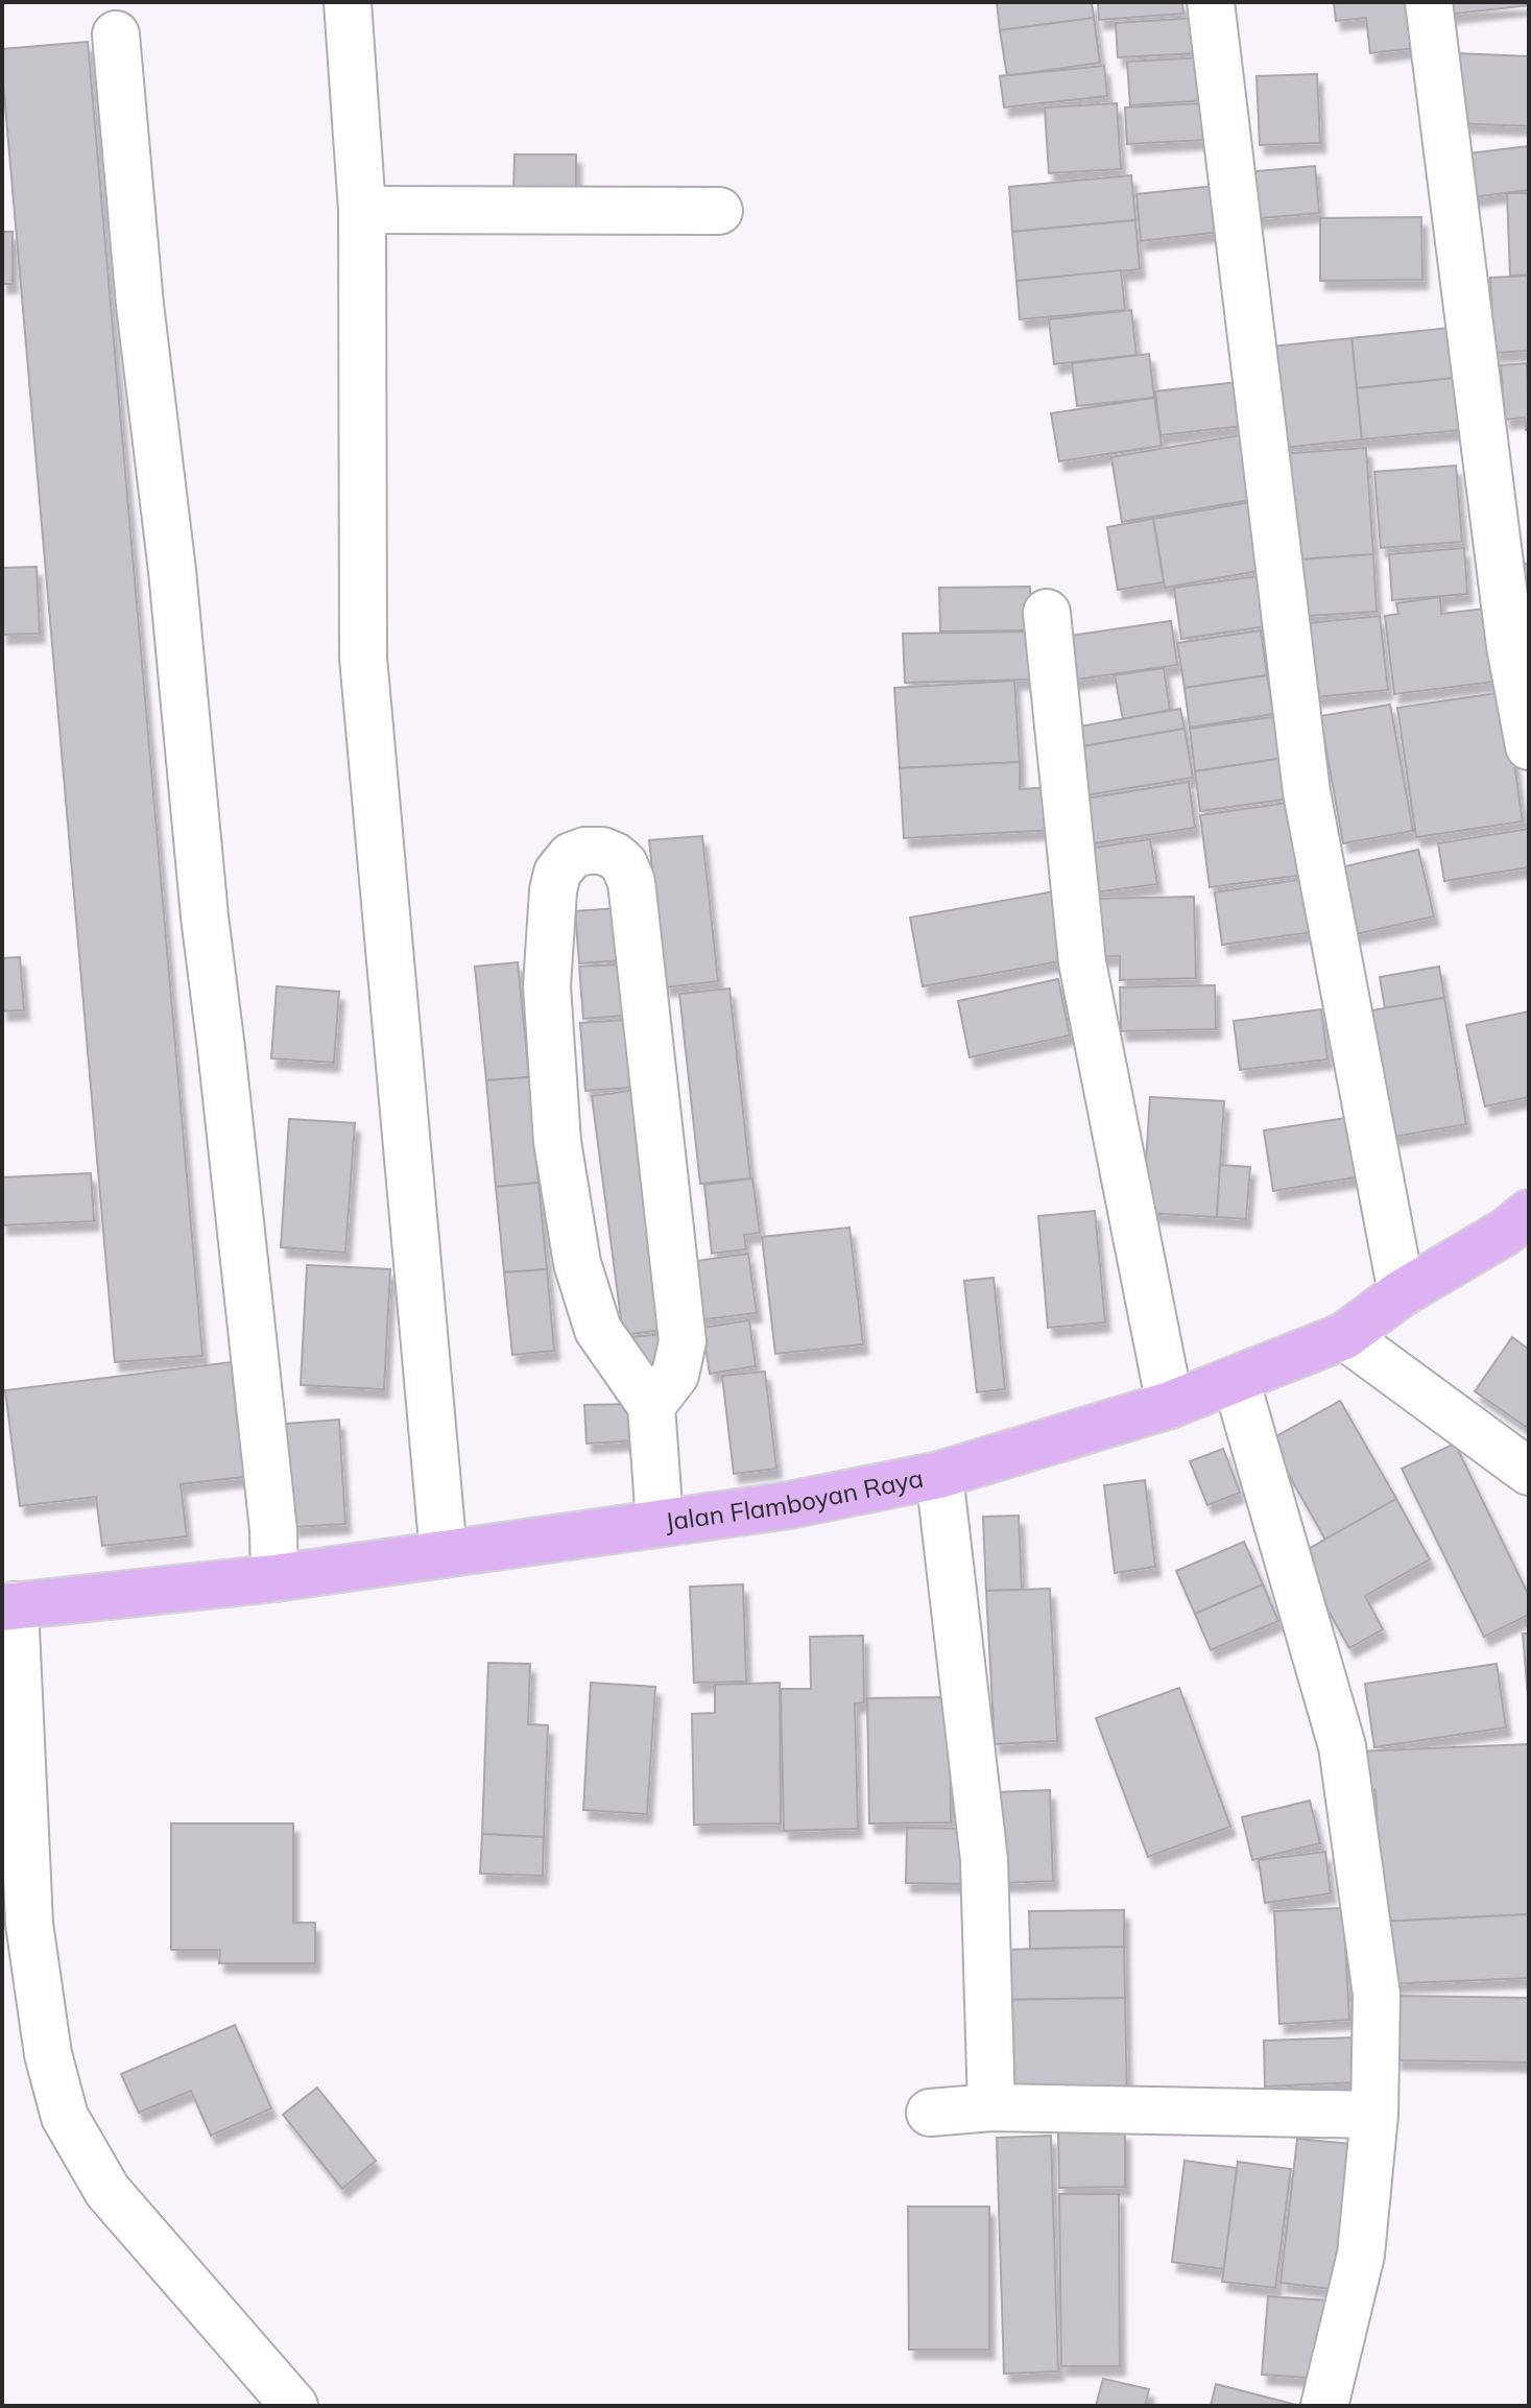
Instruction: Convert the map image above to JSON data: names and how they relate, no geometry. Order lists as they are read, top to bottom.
{
  "streets": {
    "main road": ["Jalan Flamboyan Raya"]
  }
}
